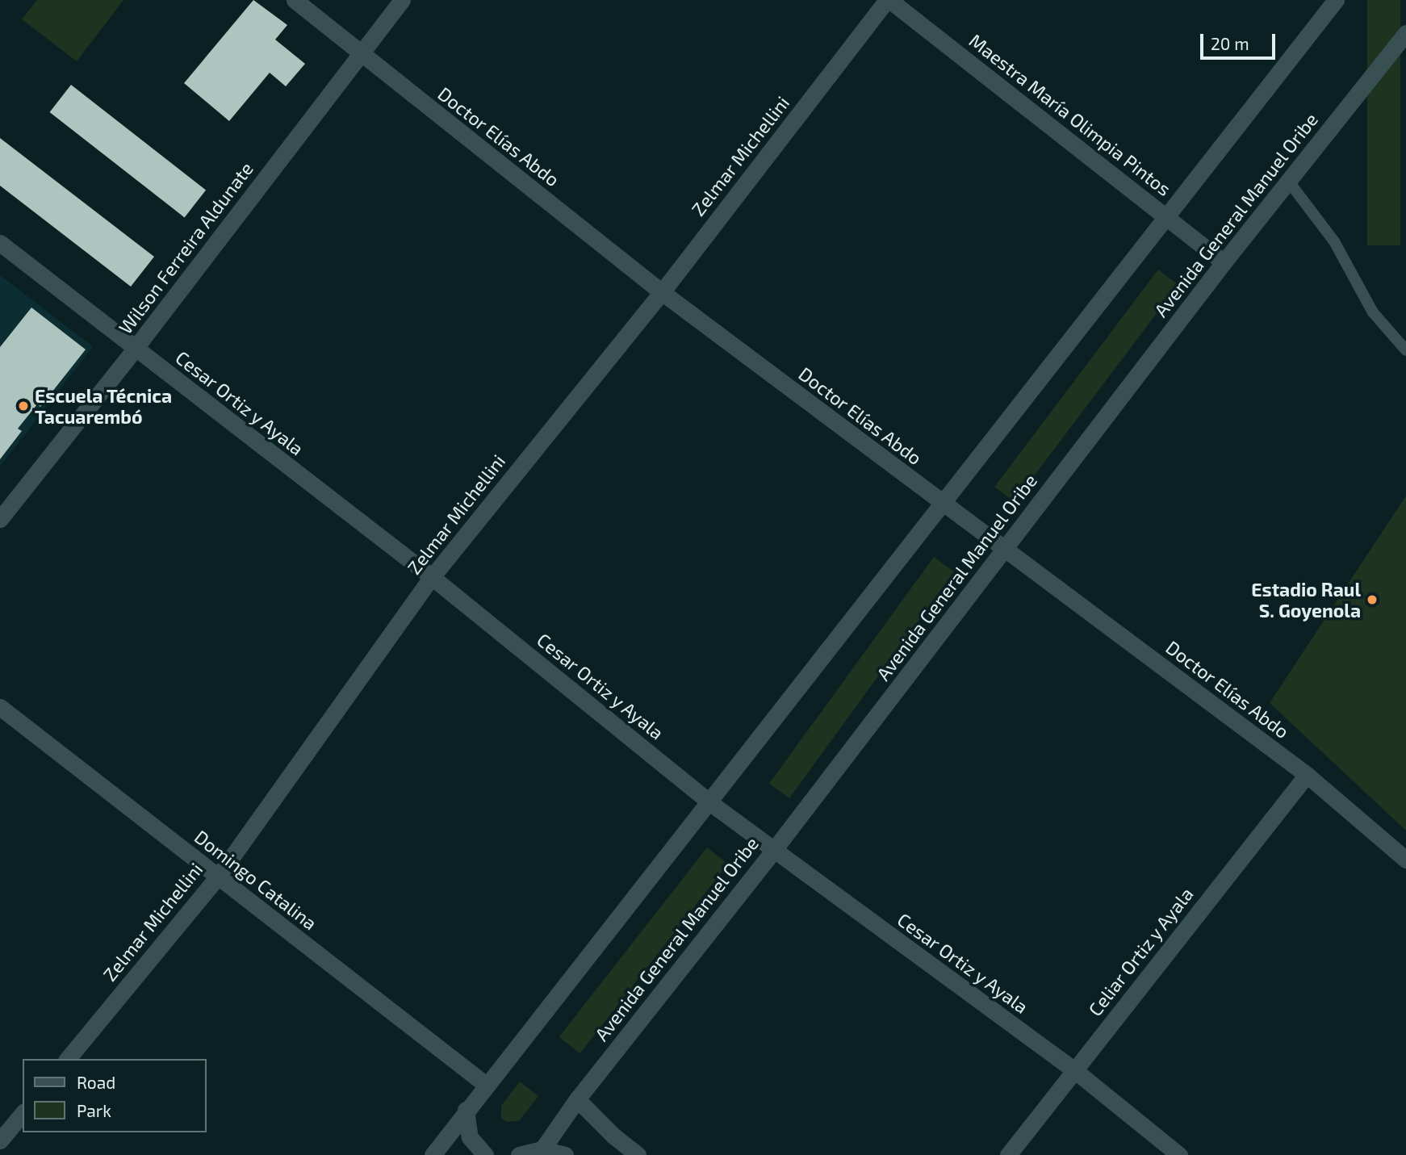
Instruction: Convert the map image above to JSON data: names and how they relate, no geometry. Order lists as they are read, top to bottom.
{
  "streets": {
    "street": [
      "Maestra María Olimpia Pintos",
      "Doctor Elías Abdo",
      "Zelmar Michellini",
      "Avenida General Manuel Oribe",
      "Wilson Ferreira Aldunate",
      "Cesar Ortiz y Ayala",
      "Domingo Catalina",
      "Celiar Ortiz y Ayala"
    ]
  },
  "crossings": [
    ["Maestra María Olimpia Pintos", "Zelmar Michellini"],
    ["Maestra María Olimpia Pintos", "Avenida General Manuel Oribe"],
    ["Doctor Elías Abdo", "Zelmar Michellini"],
    ["Doctor Elías Abdo", "Avenida General Manuel Oribe"],
    ["Doctor Elías Abdo", "Wilson Ferreira Aldunate"],
    ["Doctor Elías Abdo", "Celiar Ortiz y Ayala"],
    ["Zelmar Michellini", "Cesar Ortiz y Ayala"],
    ["Zelmar Michellini", "Domingo Catalina"],
    ["Avenida General Manuel Oribe", "Cesar Ortiz y Ayala"],
    ["Wilson Ferreira Aldunate", "Cesar Ortiz y Ayala"],
    ["Cesar Ortiz y Ayala", "Celiar Ortiz y Ayala"]
  ],
  "places": ["Escuela Técnica Tacuarembó", "Estadio Raul S. Goyenola"],
  "legend": ["Road", "Park"],
  "scale_bar": "20 m"
}
